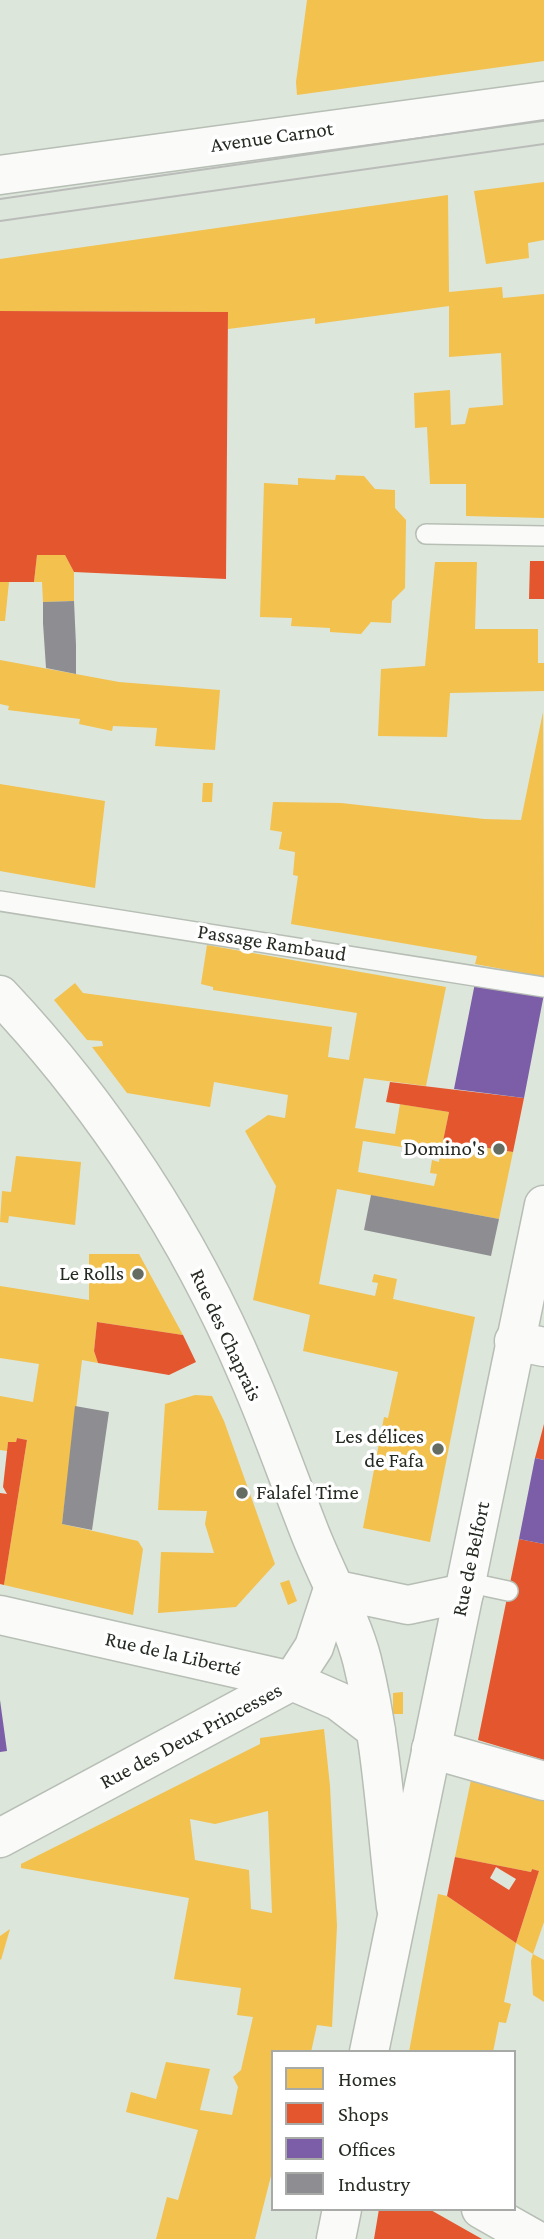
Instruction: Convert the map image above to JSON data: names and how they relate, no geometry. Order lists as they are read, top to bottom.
{
  "streets": {
    "street": [
      "Avenue Carnot",
      "Rue des Chaprais",
      "Rue de Belfort",
      "Rue de la Liberté",
      "Rue des Deux Princesses"
    ],
    "lane": ["Passage Rambaud"]
  },
  "crossings": [
    ["Rue des Chaprais", "Rue de Belfort"],
    ["Rue des Chaprais", "Rue des Deux Princesses"],
    ["Rue de Belfort", "Rue de la Liberté"],
    ["Rue de Belfort", "Rue des Deux Princesses"],
    ["Rue de la Liberté", "Rue des Deux Princesses"]
  ],
  "places": [
    "Domino's",
    "Le Rolls",
    "Les délices de Fafa",
    "Falafel Time"
  ],
  "legend": [
    "Homes",
    "Shops",
    "Offices",
    "Industry"
  ]
}
